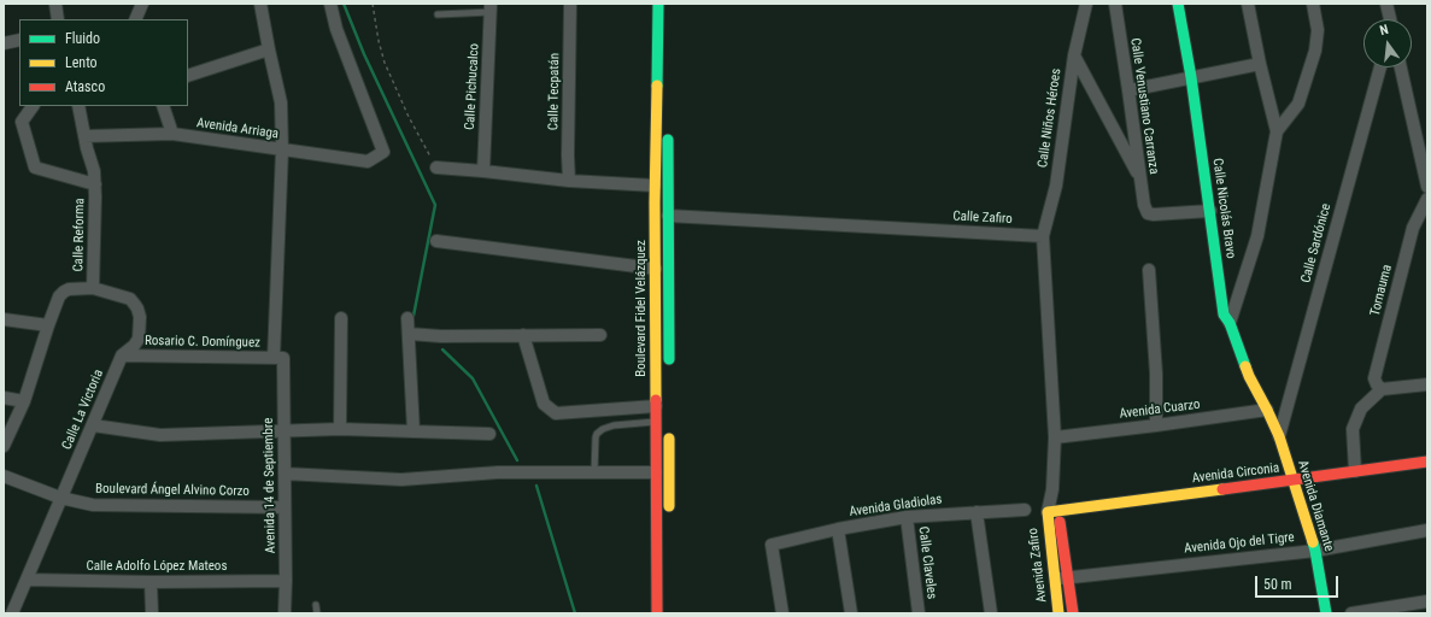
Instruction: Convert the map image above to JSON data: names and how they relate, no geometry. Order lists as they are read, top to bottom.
{
  "streets": {
    "street": [
      "Calle Pichucalco",
      "Calle Tecpatán",
      "Calle Venustiano Carranza",
      "Calle Niños Héroes",
      "Avenida Arriaga",
      "Calle Nicolás Bravo",
      "Calle Zafiro",
      "Calle Reforma",
      "Calle Sardónice",
      "Tornauma",
      "Boulevard Fidel Velázquez",
      "Rosario C. Domínguez",
      "Calle La Victoria",
      "Avenida Cuarzo",
      "Avenida Circonia",
      "Avenida 14 de Septiembre",
      "Boulevard Ángel Alvino Corzo",
      "Avenida Gladiolas",
      "Avenida Diamante",
      "Avenida Ojo del Tigre",
      "Calle Claveles",
      "Avenida Zafiro",
      "Calle Adolfo López Mateos"
    ]
  },
  "crossings": [
    ["Calle Venustiano Carranza", "Calle Nicolás Bravo"],
    ["Calle Niños Héroes", "Calle Zafiro"],
    ["Avenida Arriaga", "Calle Reforma"],
    ["Avenida Arriaga", "Avenida 14 de Septiembre"],
    ["Calle Nicolás Bravo", "Avenida Cuarzo"],
    ["Calle Nicolás Bravo", "Avenida Diamante"],
    ["Calle Zafiro", "Boulevard Fidel Velázquez"],
    ["Calle Reforma", "Calle La Victoria"],
    ["Calle Sardónice", "Avenida Diamante"],
    ["Rosario C. Domínguez", "Calle La Victoria"],
    ["Rosario C. Domínguez", "Avenida 14 de Septiembre"],
    ["Calle La Victoria", "Boulevard Ángel Alvino Corzo"],
    ["Calle La Victoria", "Calle Adolfo López Mateos"],
    ["Avenida Cuarzo", "Avenida Diamante"],
    ["Avenida Circonia", "Avenida Diamante"],
    ["Avenida Circonia", "Avenida Zafiro"],
    ["Avenida 14 de Septiembre", "Boulevard Ángel Alvino Corzo"],
    ["Avenida 14 de Septiembre", "Calle Adolfo López Mateos"],
    ["Avenida Gladiolas", "Calle Claveles"],
    ["Avenida Diamante", "Avenida Ojo del Tigre"],
    ["Avenida Ojo del Tigre", "Avenida Zafiro"]
  ],
  "legend": ["Fluido", "Lento", "Atasco"],
  "scale_bar": "50 m",
  "north": "top"
}
